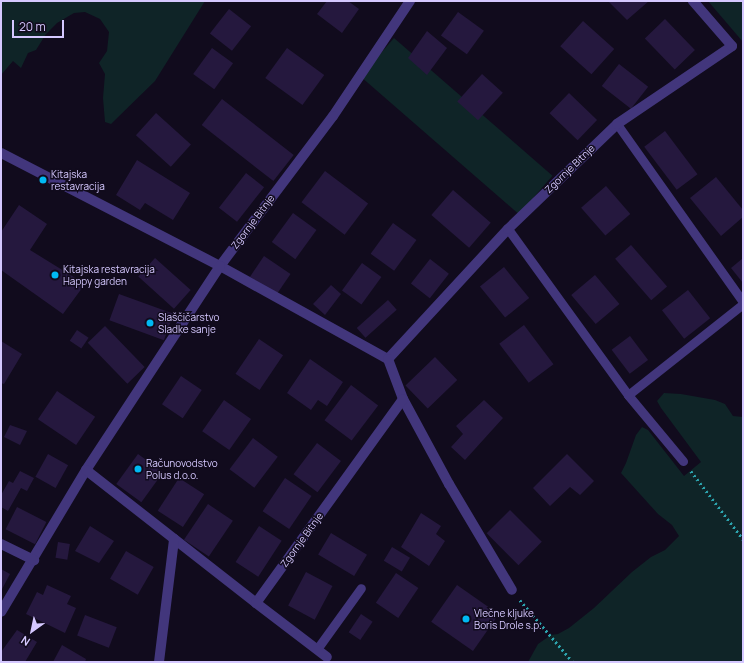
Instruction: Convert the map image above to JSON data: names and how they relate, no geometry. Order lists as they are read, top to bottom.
{
  "streets": {
    "street": ["Zgornje Bitnje"]
  },
  "places": [
    "Kitajska restavracija",
    "Kitajska restavracija Happy garden",
    "Slaščičarstvo Sladke sanje",
    "Računovodstvo Polus d.o.o.",
    "Vlečne kljuke Boris Drole s.p."
  ],
  "scale_bar": "20 m",
  "north": "bottom left"
}
